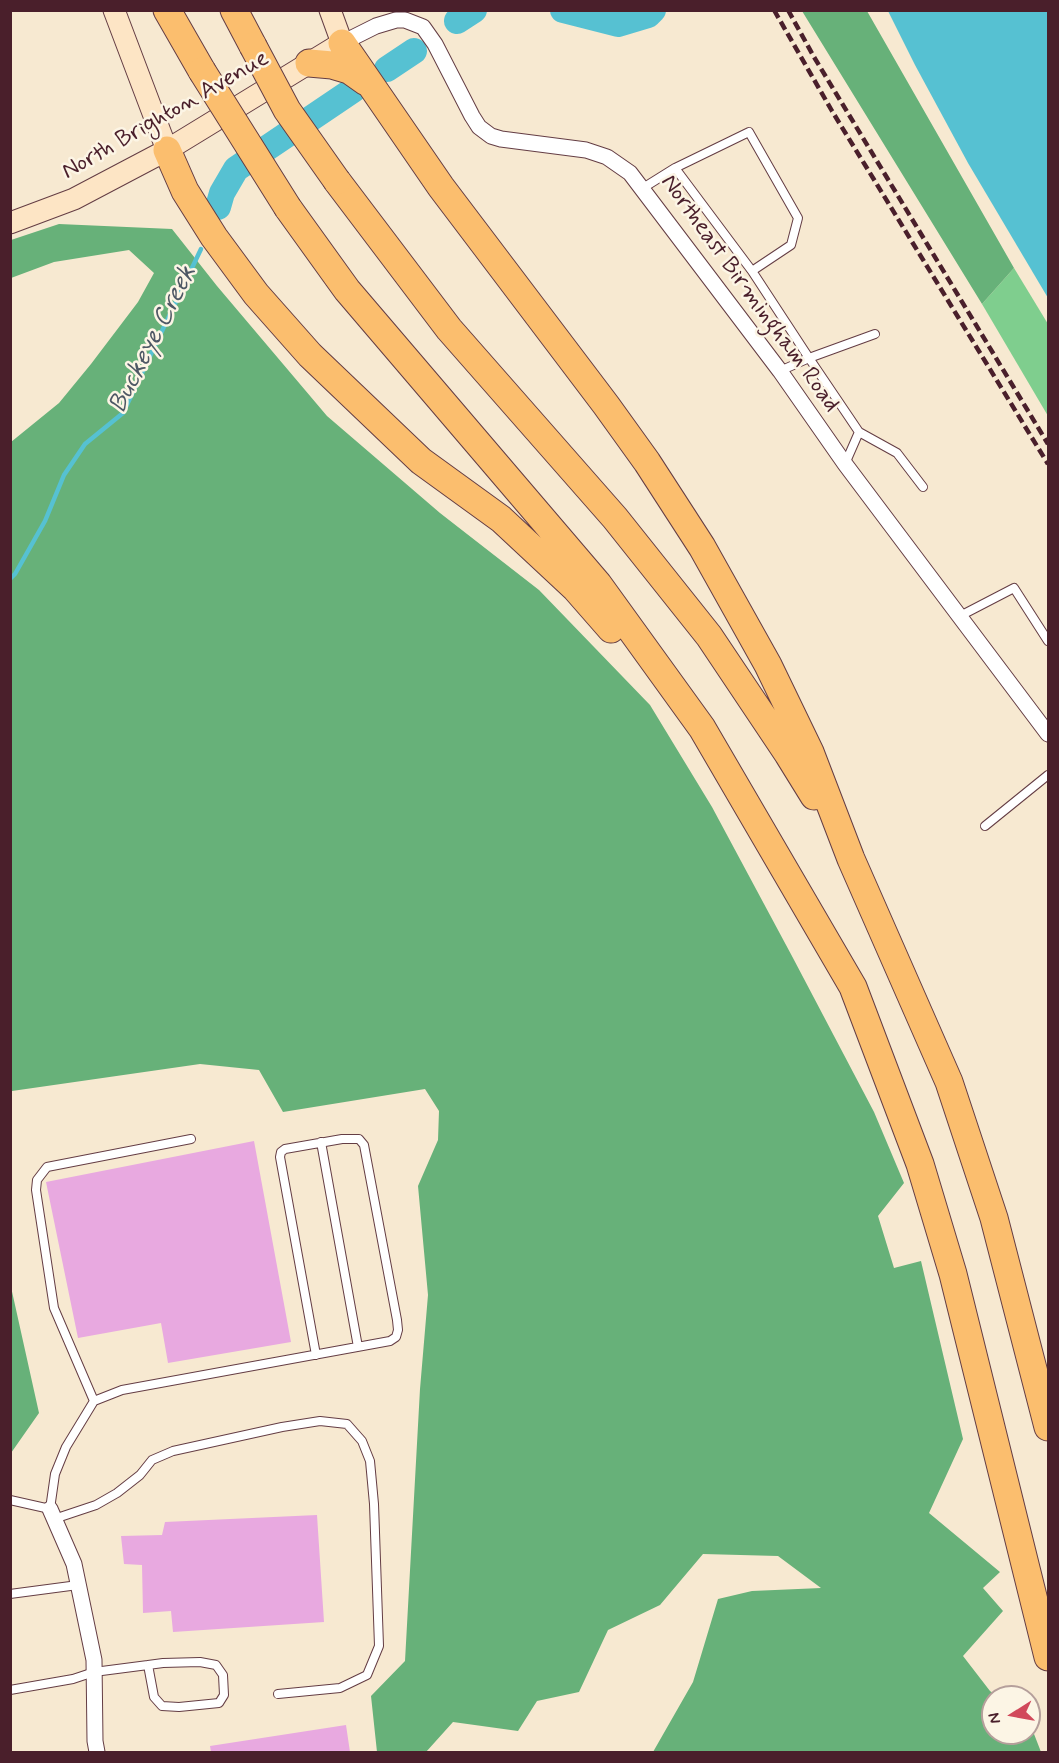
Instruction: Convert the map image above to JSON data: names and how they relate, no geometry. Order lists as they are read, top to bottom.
{
  "streets": {
    "main road": ["North Brighton Avenue"],
    "street": ["Northeast Birmingham Road"]
  },
  "crossings": [
    ["North Brighton Avenue", "Northeast Birmingham Road"]
  ],
  "water": ["Buckeye Creek"],
  "north": "left"
}
